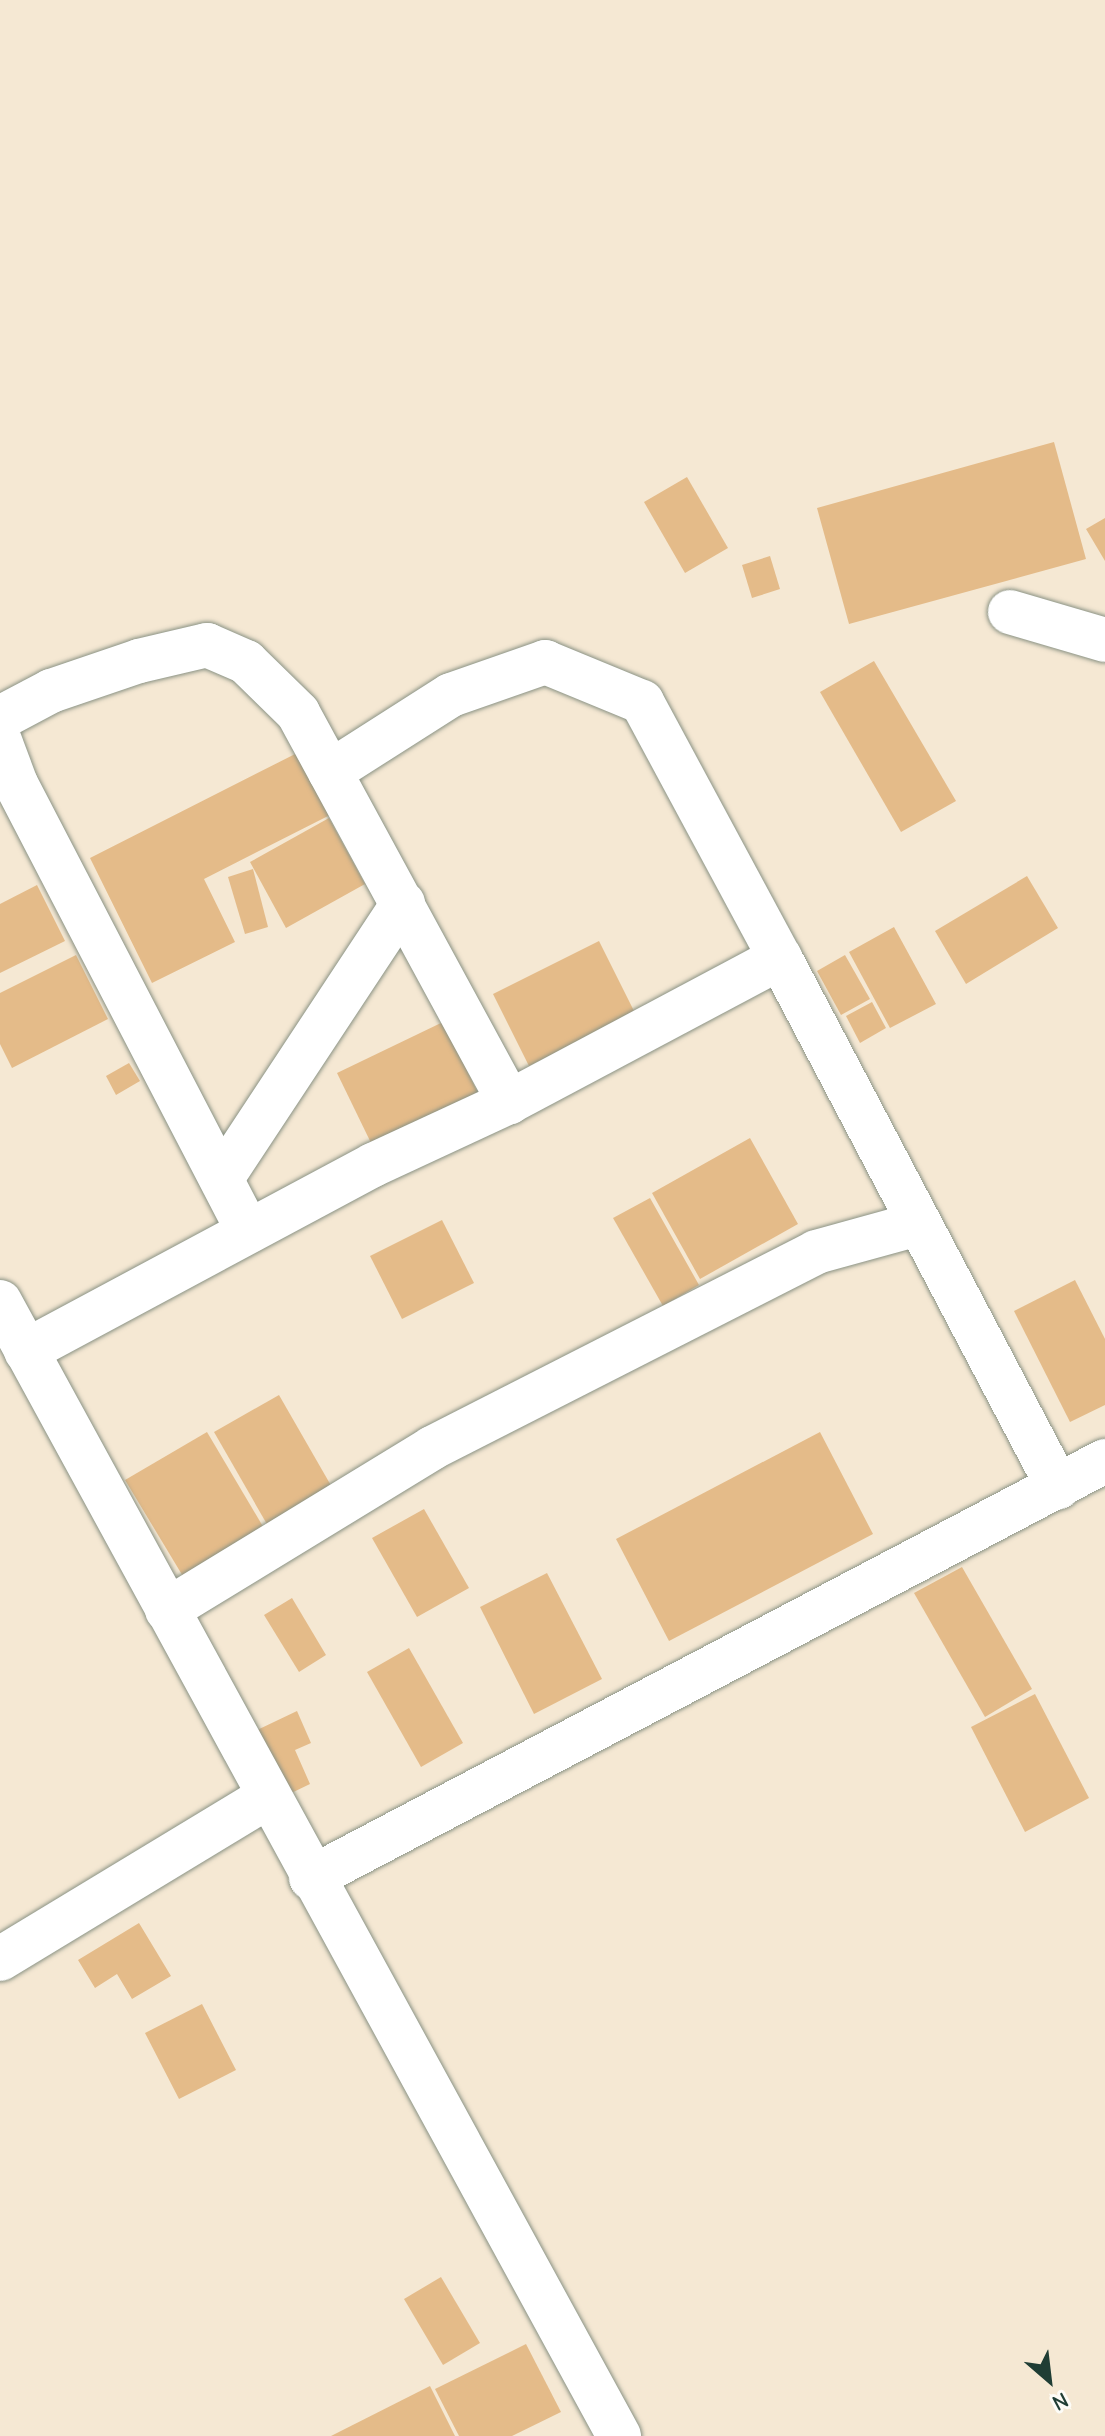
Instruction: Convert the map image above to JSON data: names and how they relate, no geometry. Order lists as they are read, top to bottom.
{
  "north": "bottom right"
}
